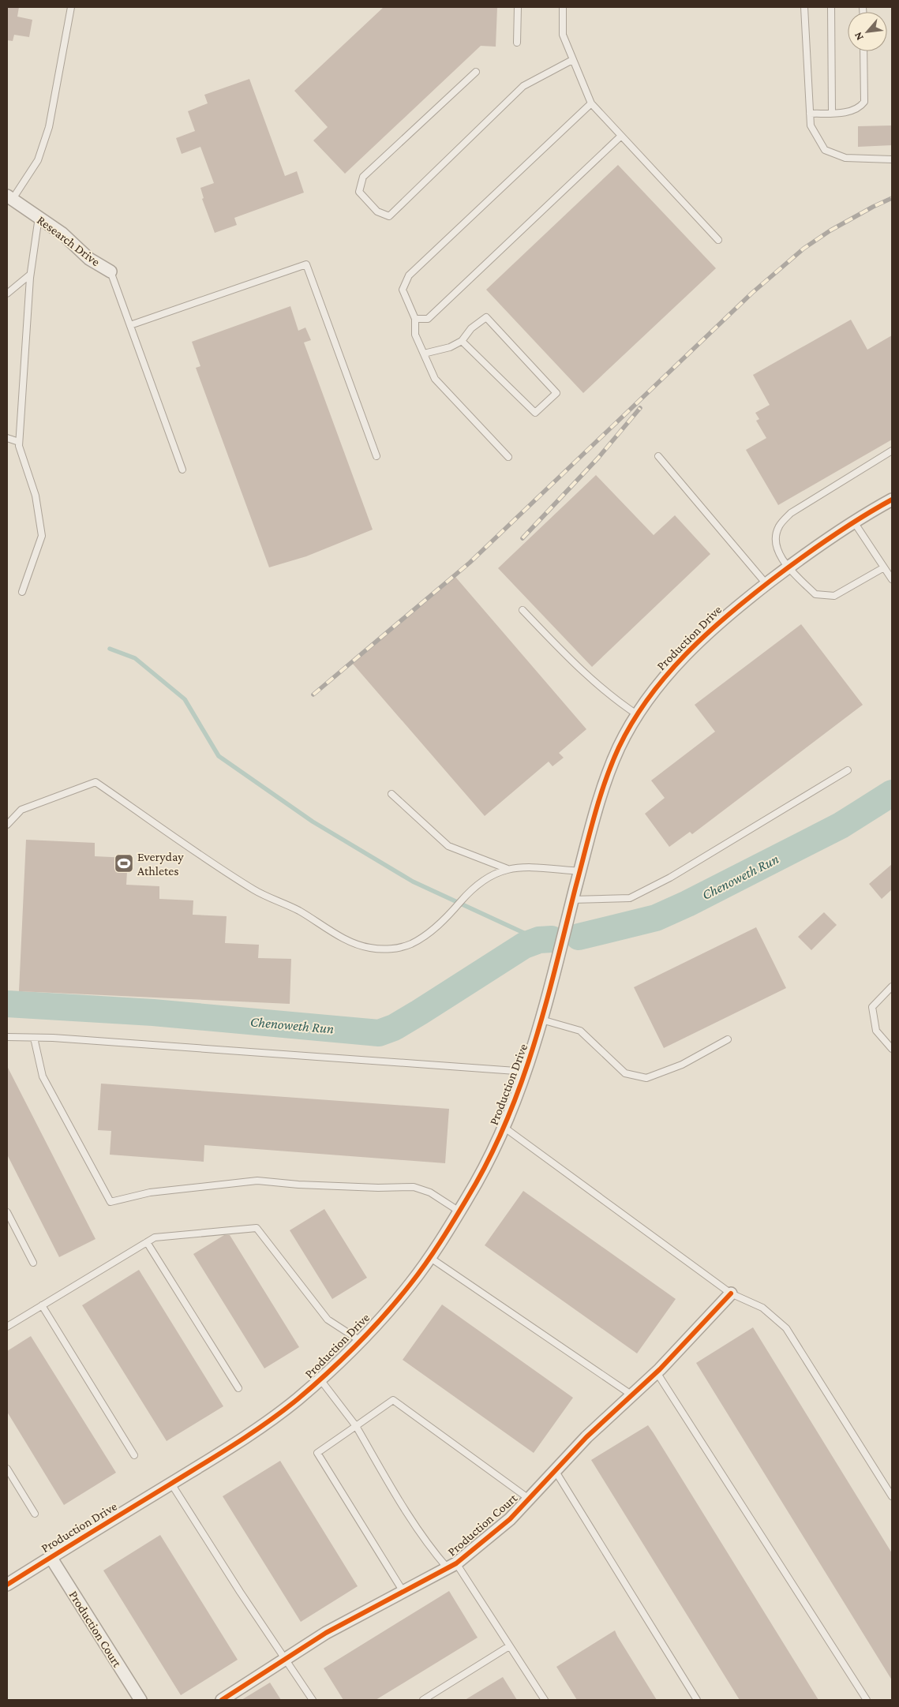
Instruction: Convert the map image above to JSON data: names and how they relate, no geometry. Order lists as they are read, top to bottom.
{
  "streets": {
    "street": ["Research Drive", "Production Drive", "Production Court"]
  },
  "crossings": [
    ["Production Drive", "Production Court"]
  ],
  "water": ["Chenoweth Run"],
  "places": {
    "sports": ["Everyday Athletes"]
  },
  "north": "bottom left"
}
